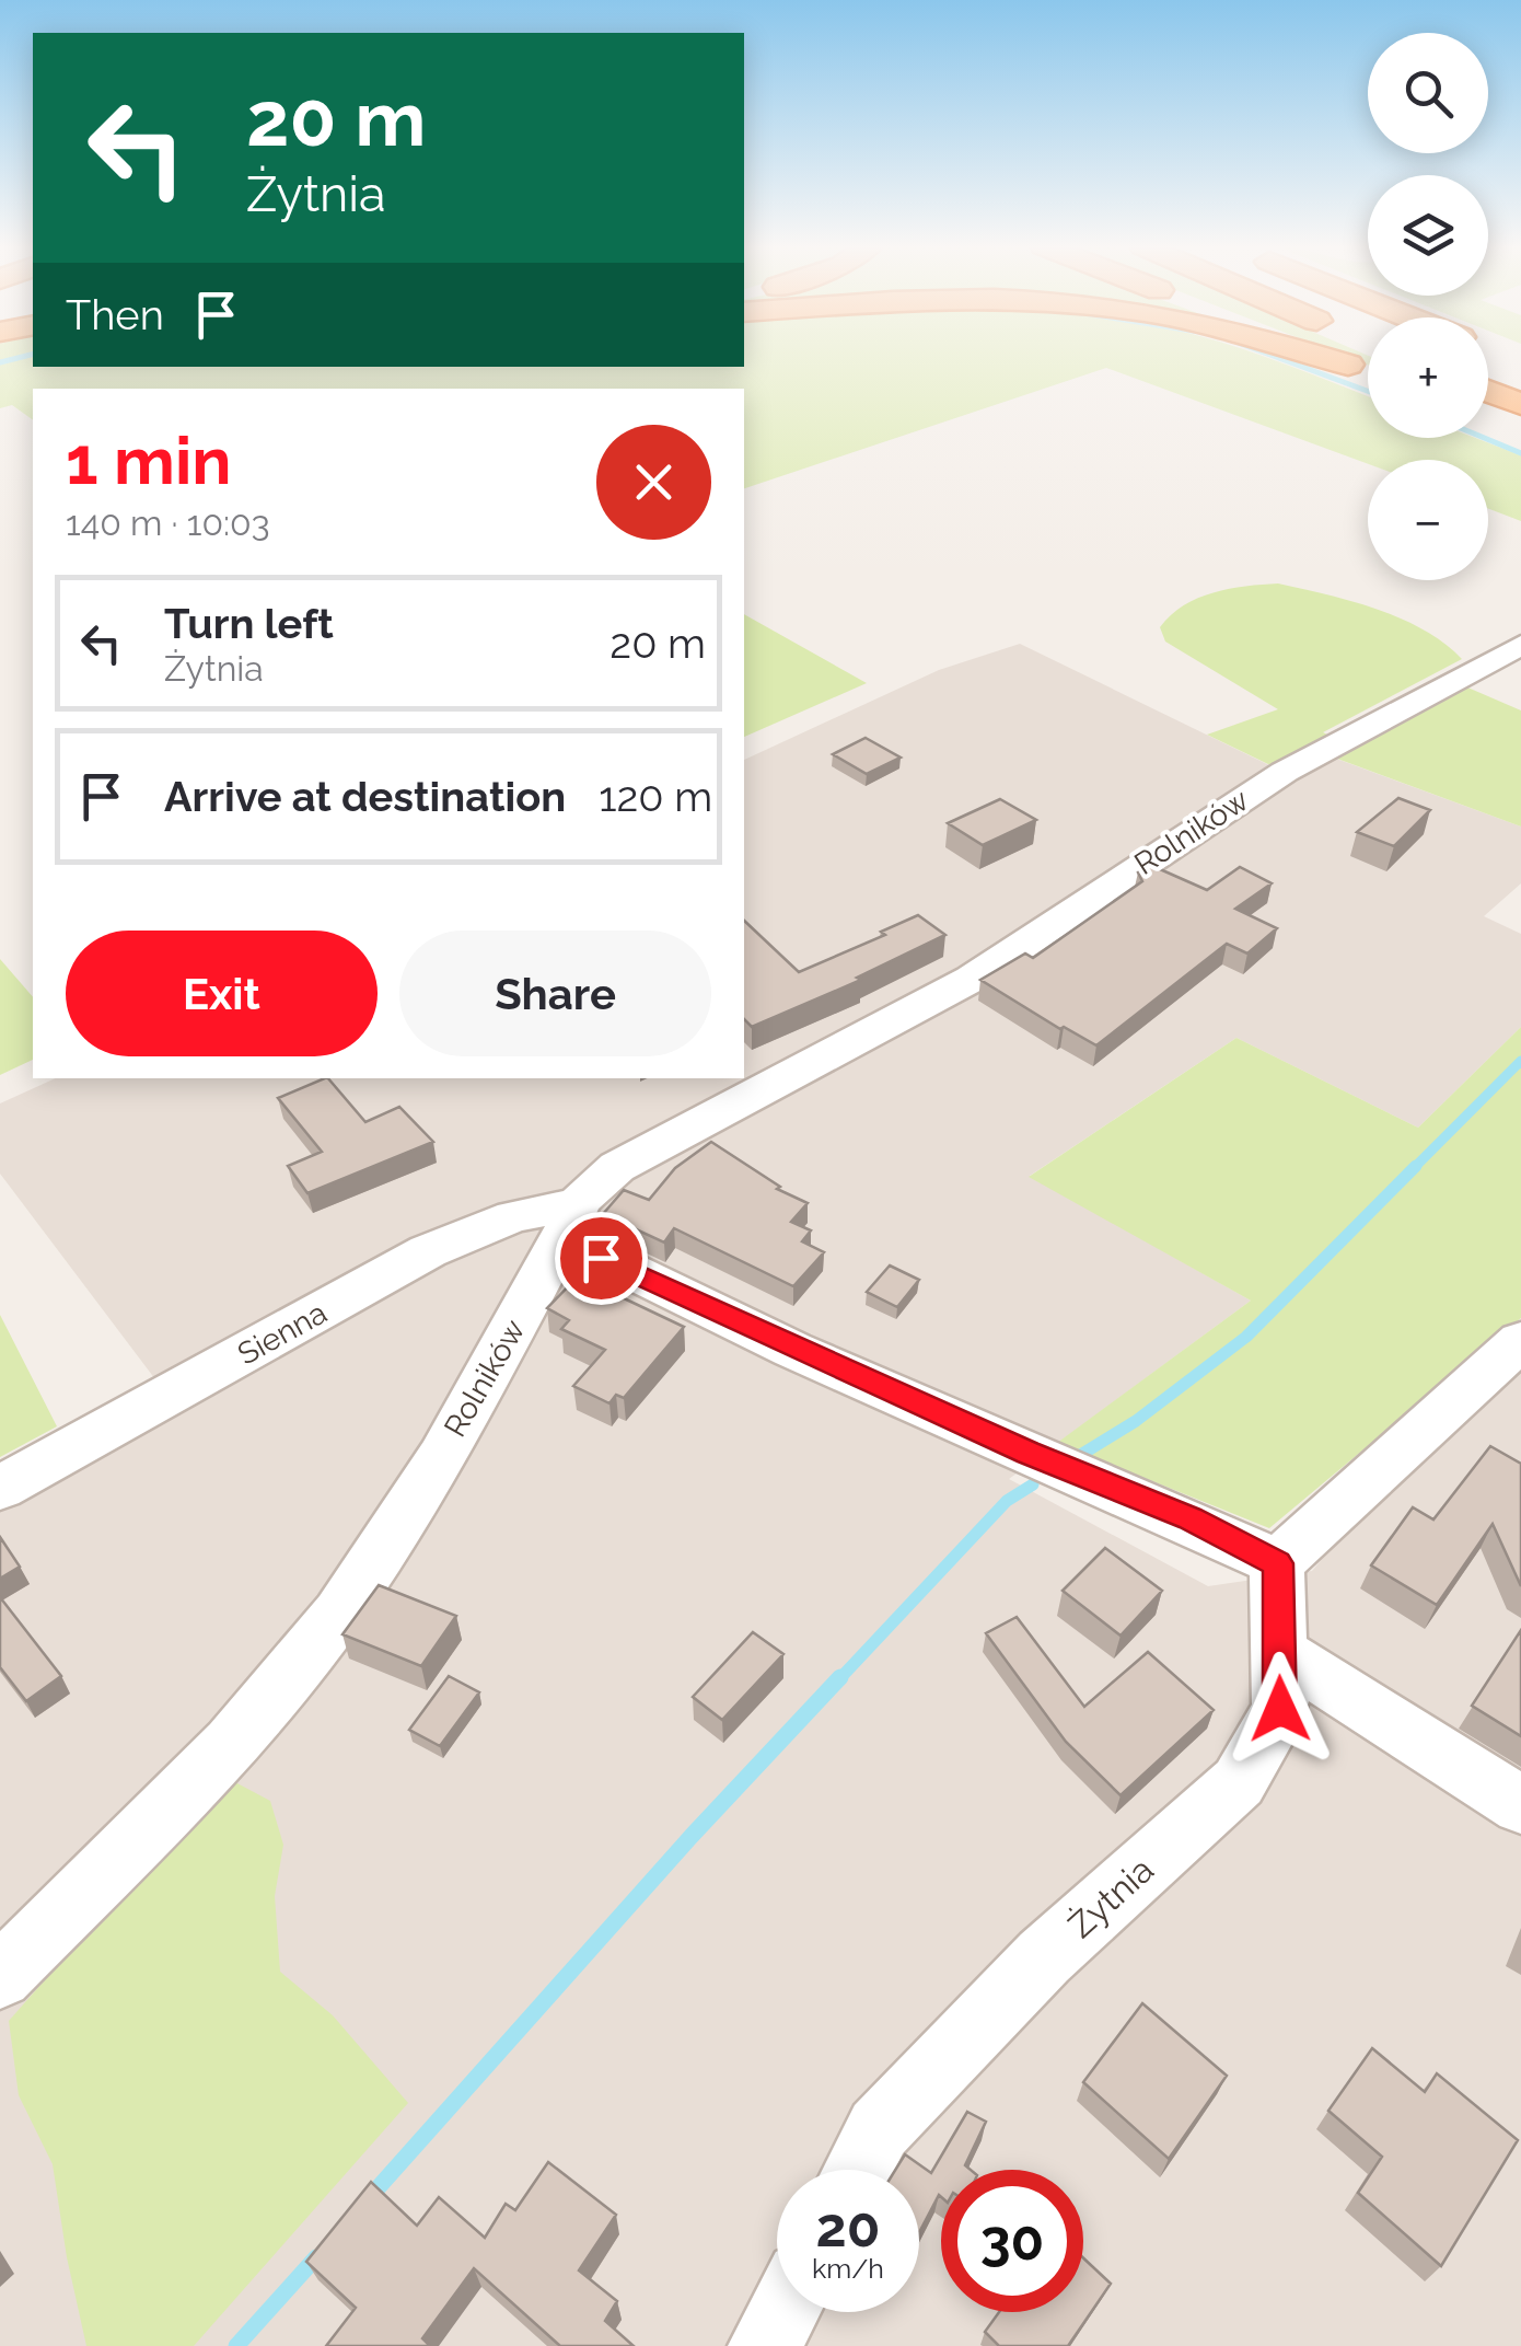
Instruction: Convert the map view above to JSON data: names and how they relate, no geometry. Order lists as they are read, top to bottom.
{
  "streets": {
    "street": ["Rolników", "Sienna", "Żytnia"]
  },
  "crossings": [
    ["Rolników", "Sienna"]
  ],
  "page": {
    "map_buttons": ["+", "−"],
    "turn": ["20 m", "Żytnia"],
    "then": "Then",
    "heading": ["1 min", "140 m · 10:03"],
    "list": [
      {
        "name": "Turn left",
        "note": "Żytnia",
        "value": "20 m"
      },
      {
        "name": "Arrive at destination",
        "value": "120 m"
      }
    ],
    "buttons": ["Exit", "Share"],
    "speed": "20 km/h",
    "limit": "30"
  }
}
